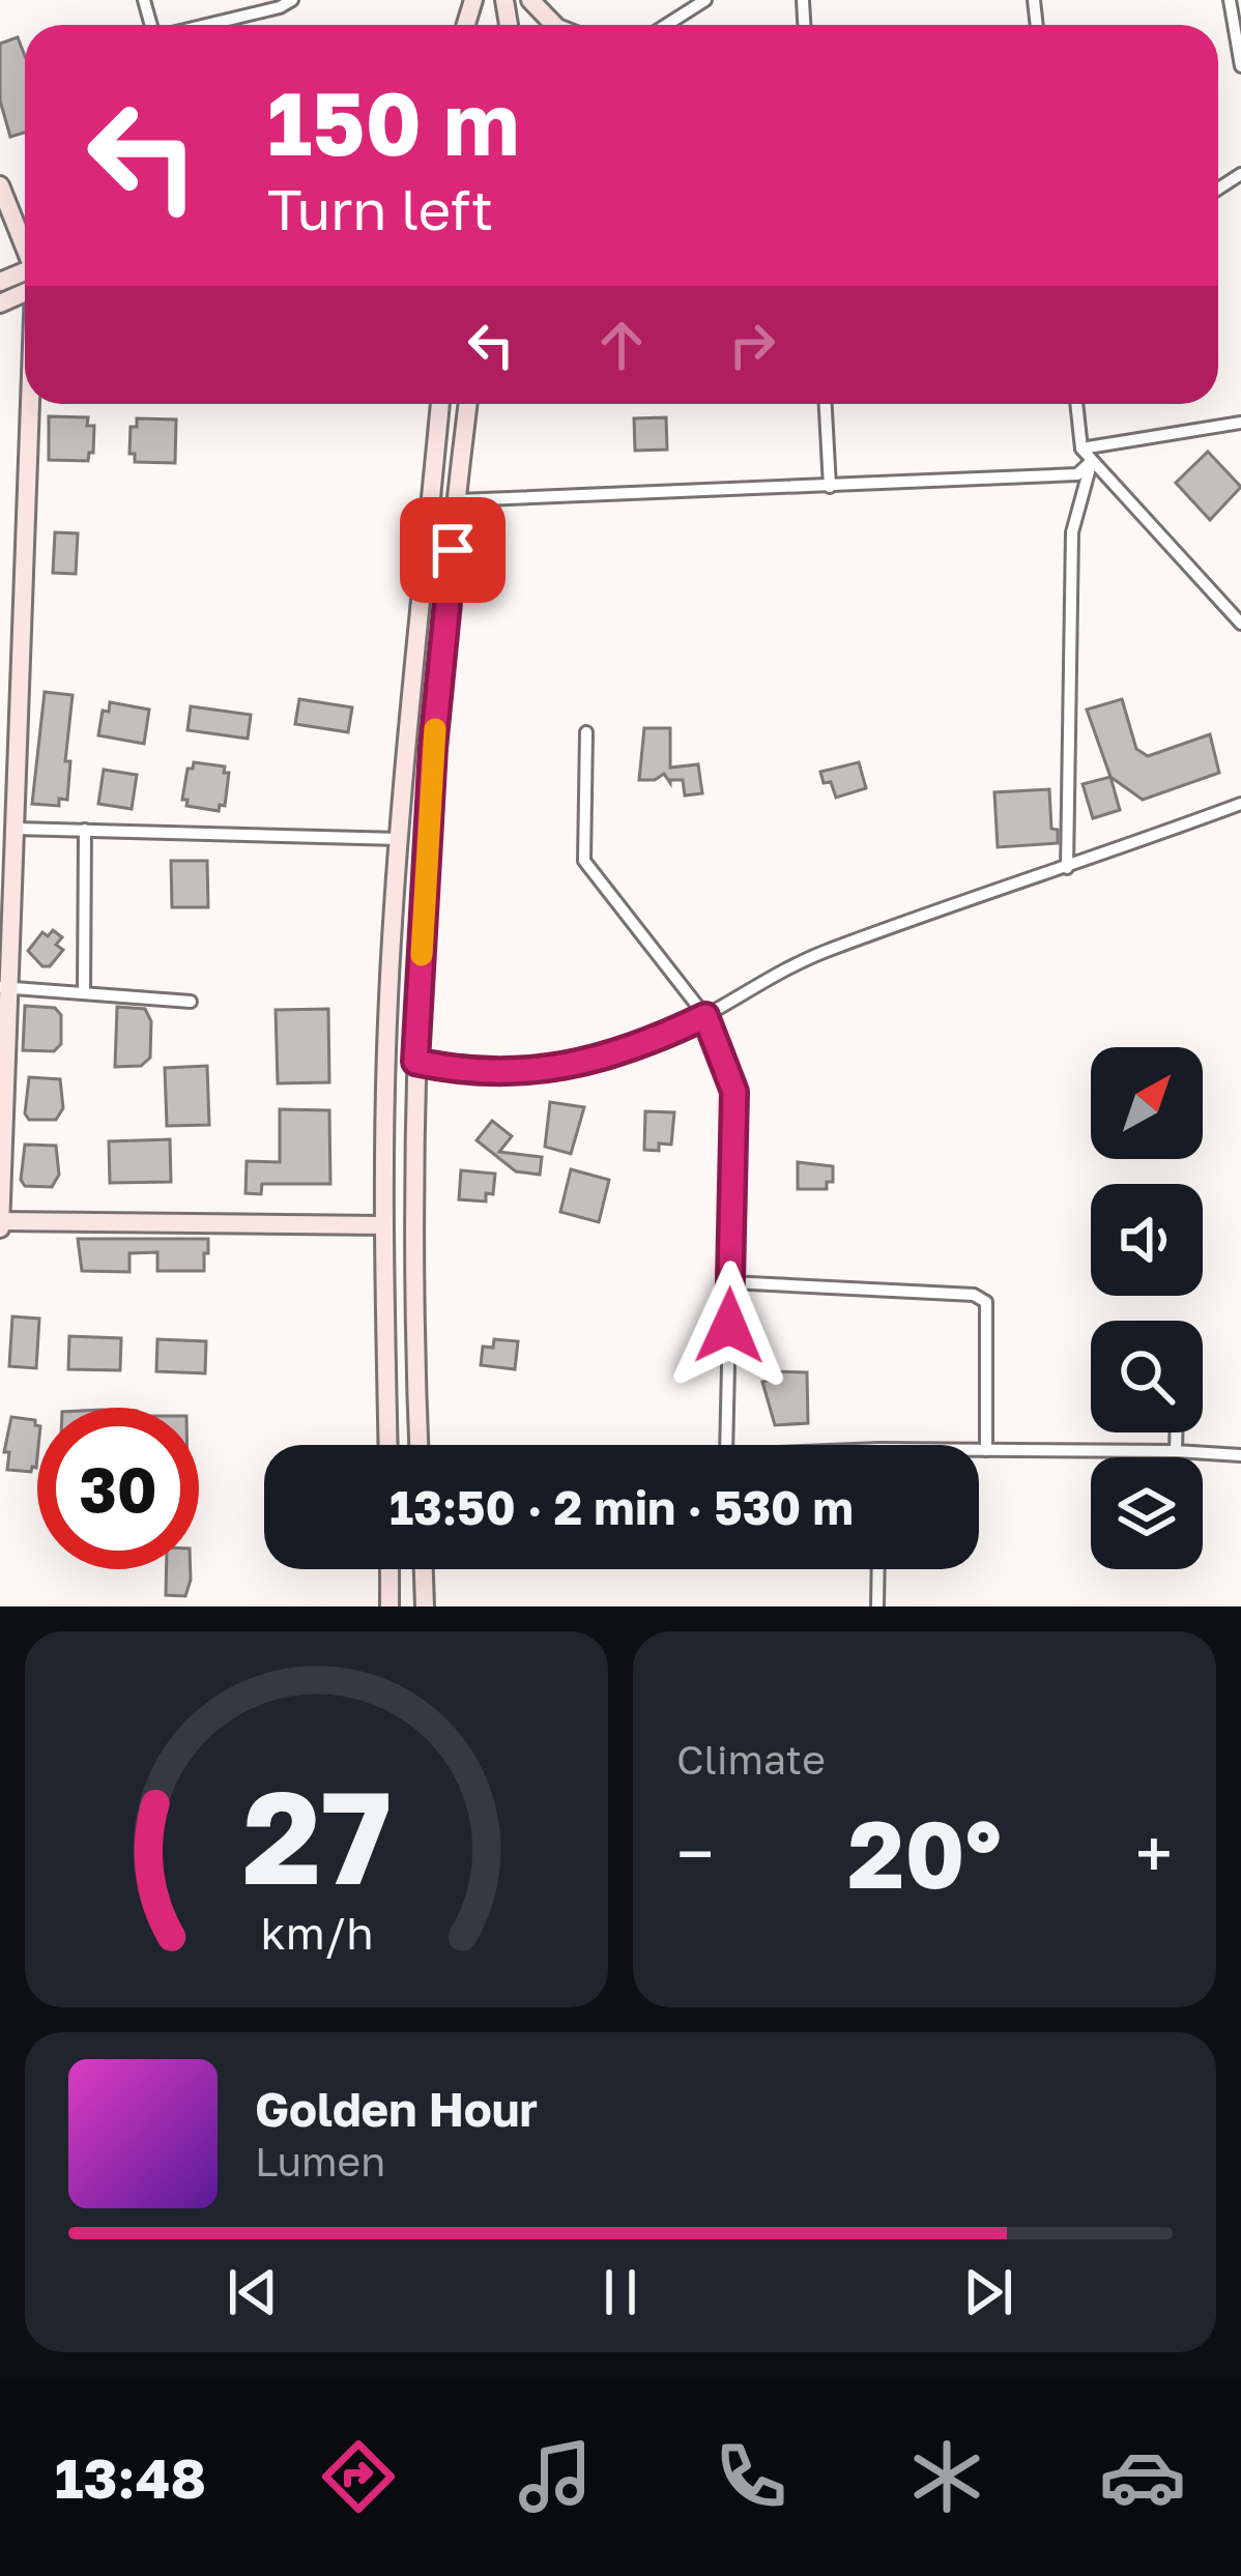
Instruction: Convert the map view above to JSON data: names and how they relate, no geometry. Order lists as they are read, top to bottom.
{
  "north": "top right",
  "page": {
    "turn": ["150 m", "Turn left"],
    "limit": "30",
    "trip": "13:50 · 2 min · 530 m",
    "tile": "Climate",
    "heat": ["−", "20°", "+"],
    "song": ["Golden Hour", "Lumen"],
    "tabs": "13:48",
    "gauge": ["27", "km/h"]
  }
}
